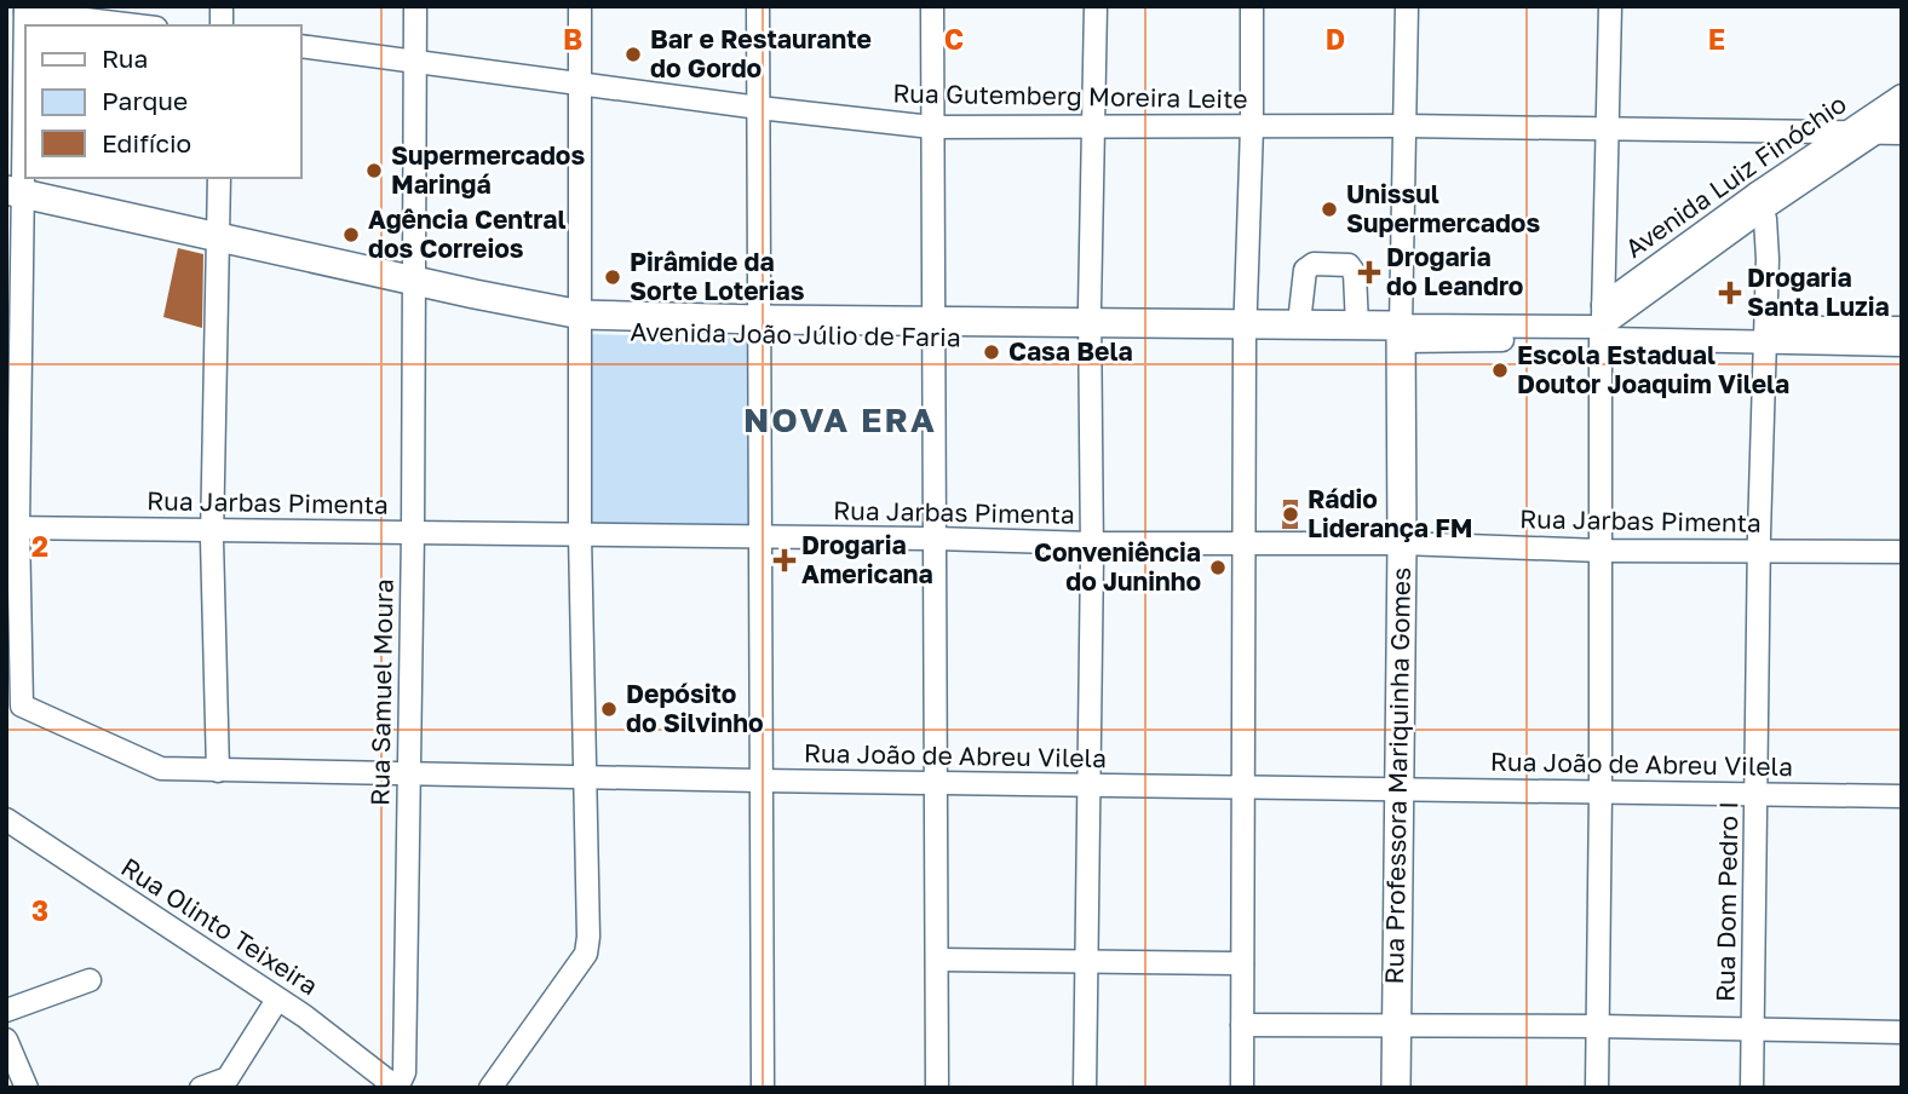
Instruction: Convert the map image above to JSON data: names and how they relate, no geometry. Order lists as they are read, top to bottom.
{
  "streets": {
    "main road": ["Avenida João Júlio de Faria", "Rua Professora Mariquinha Gomes"],
    "street": [
      "Rua Gutemberg Moreira Leite",
      "Avenida Luiz Finóchio",
      "Rua Jarbas Pimenta",
      "Rua Samuel Moura",
      "Rua João de Abreu Vilela",
      "Rua Dom Pedro I",
      "Rua Olinto Teixeira"
    ]
  },
  "crossings": [
    ["Rua Gutemberg Moreira Leite", "Avenida Luiz Finóchio"],
    ["Rua Gutemberg Moreira Leite", "Rua Samuel Moura"],
    ["Rua Gutemberg Moreira Leite", "Rua Professora Mariquinha Gomes"],
    ["Avenida Luiz Finóchio", "Avenida João Júlio de Faria"],
    ["Avenida Luiz Finóchio", "Rua Dom Pedro I"],
    ["Avenida João Júlio de Faria", "Rua Samuel Moura"],
    ["Avenida João Júlio de Faria", "Rua Professora Mariquinha Gomes"],
    ["Avenida João Júlio de Faria", "Rua Dom Pedro I"],
    ["Rua Jarbas Pimenta", "Rua Samuel Moura"],
    ["Rua Jarbas Pimenta", "Rua João de Abreu Vilela"],
    ["Rua Jarbas Pimenta", "Rua Professora Mariquinha Gomes"],
    ["Rua Jarbas Pimenta", "Rua Dom Pedro I"],
    ["Rua Samuel Moura", "Rua João de Abreu Vilela"],
    ["Rua Samuel Moura", "Rua Olinto Teixeira"],
    ["Rua João de Abreu Vilela", "Rua Professora Mariquinha Gomes"],
    ["Rua João de Abreu Vilela", "Rua Dom Pedro I"]
  ],
  "districts": ["NOVA ERA"],
  "places": {
    "other": [
      "Bar e Restaurante do Gordo",
      "Supermercados Maringá",
      "Unissul Supermercados",
      "Agência Central dos Correios",
      "Pirâmide da Sorte Loterias",
      "Casa Bela",
      "Escola Estadual Doutor Joaquim Vilela",
      "Rádio Liderança FM",
      "Conveniência do Juninho",
      "Depósito do Silvinho"
    ],
    "health": ["Drogaria do Leandro", "Drogaria Santa Luzia", "Drogaria Americana"]
  },
  "legend": ["Rua", "Parque", "Edifício"],
  "grid": {
    "columns": [
      "B",
      "C",
      "D",
      "E"
    ],
    "rows": ["2", "3"]
  }
}
